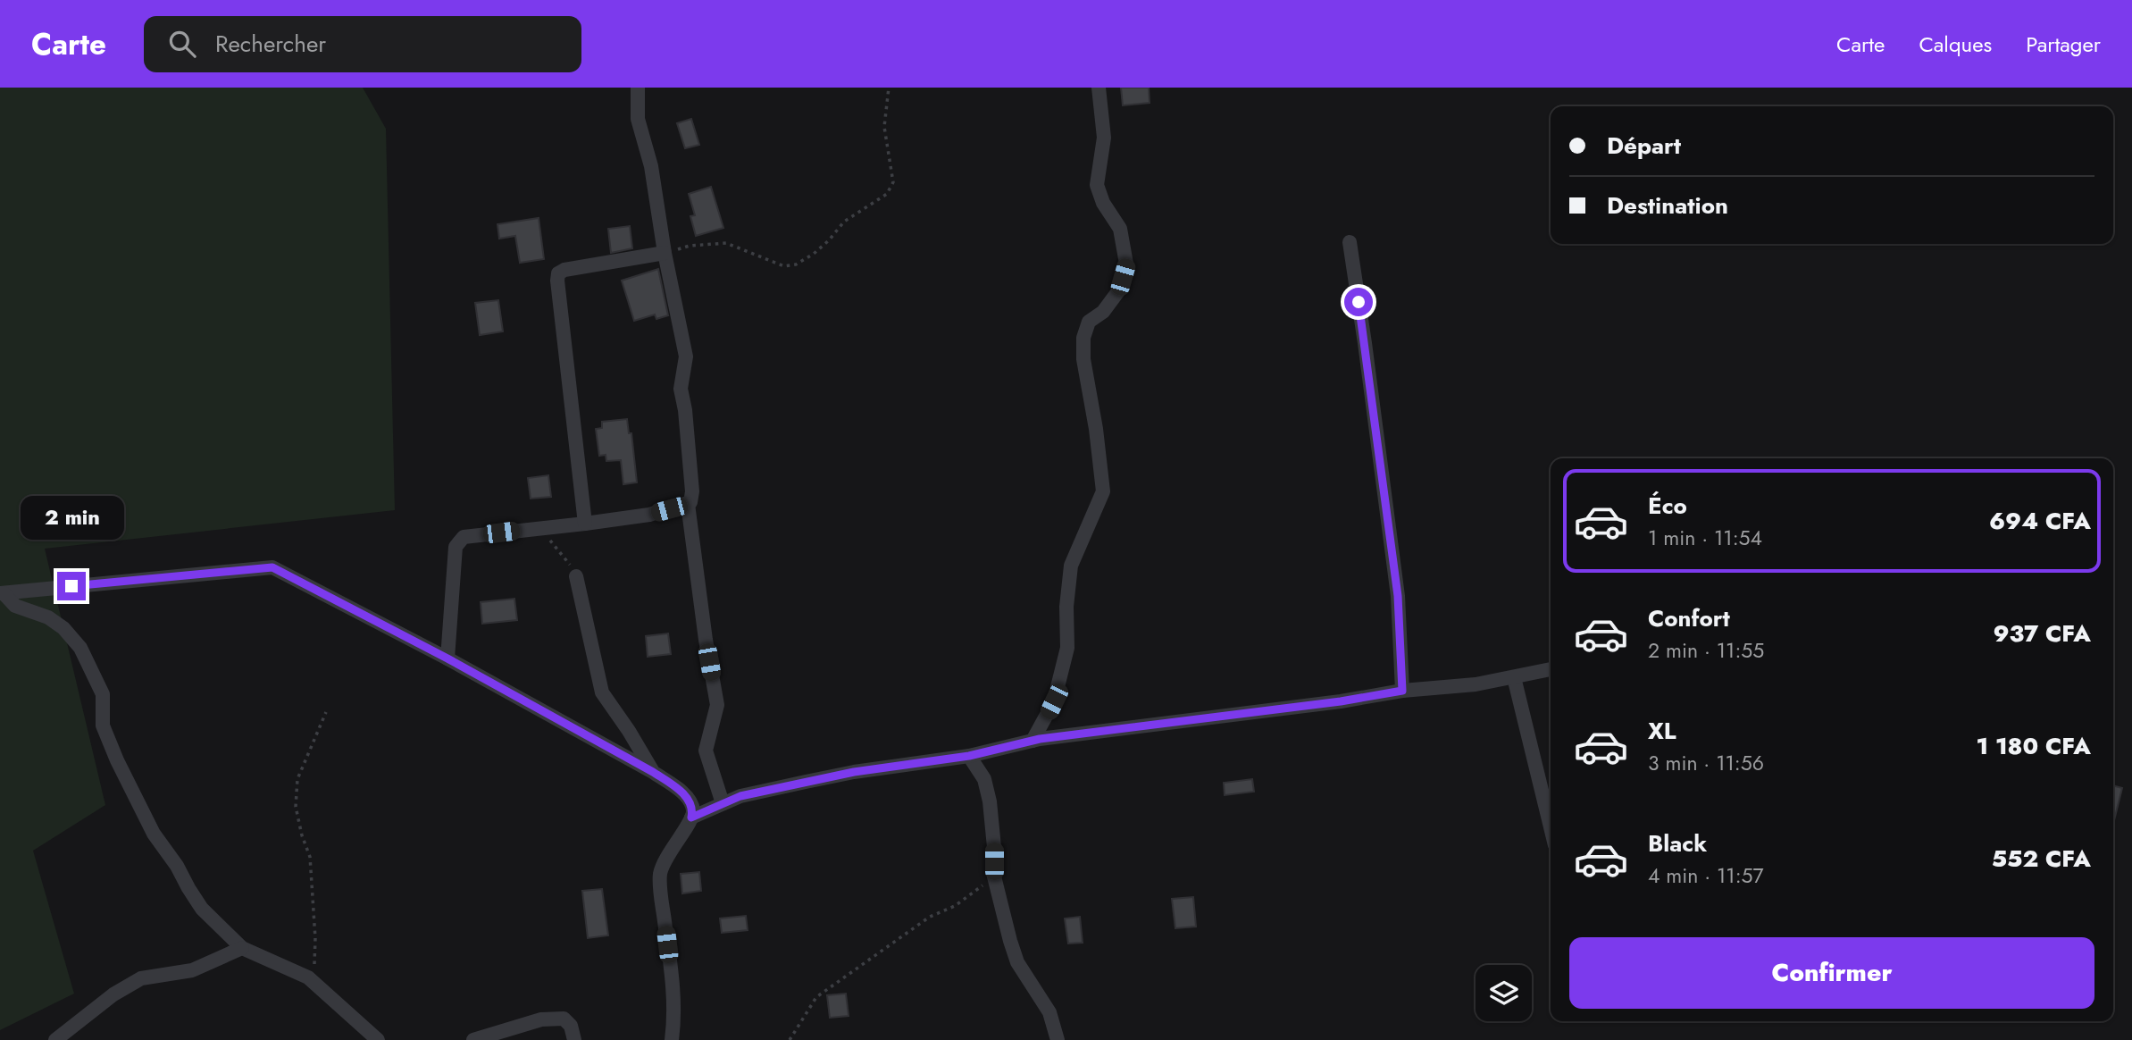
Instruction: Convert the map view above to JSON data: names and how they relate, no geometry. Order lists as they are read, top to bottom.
{
  "page": {
    "header": "Carte",
    "search": "Rechercher",
    "nav": ["Carte", "Calques", "Partager"],
    "banner": ["Départ", "Destination"],
    "list": [
      {
        "name": "Éco",
        "note": "1 min · 11:54",
        "value": "694 CFA"
      },
      {
        "name": "Confort",
        "note": "2 min · 11:55",
        "value": "937 CFA"
      },
      {
        "name": "XL",
        "note": "3 min · 11:56",
        "value": "1 180 CFA"
      },
      {
        "name": "Black",
        "note": "4 min · 11:57",
        "value": "552 CFA"
      }
    ],
    "bubble": "2 min",
    "buttons": "Confirmer"
  }
}
